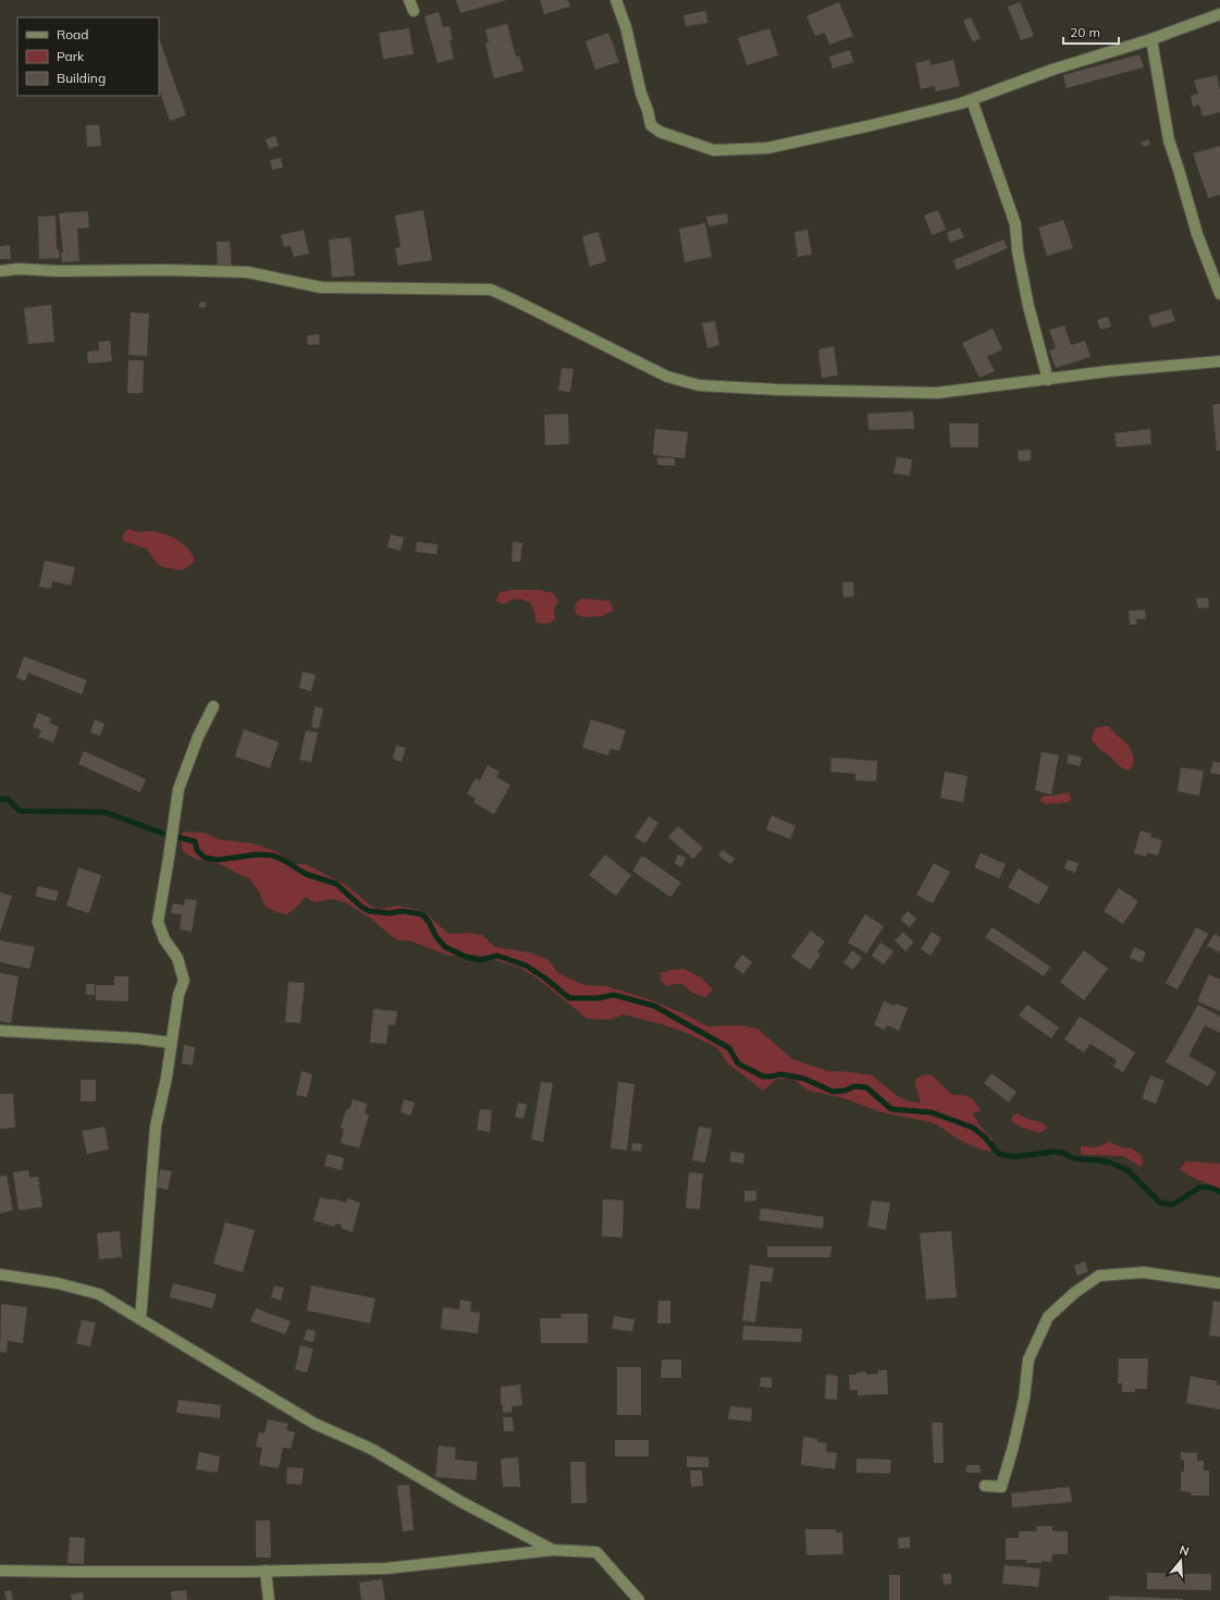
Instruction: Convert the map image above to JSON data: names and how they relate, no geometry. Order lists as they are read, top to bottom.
{
  "legend": ["Road", "Park", "Building"],
  "scale_bar": "20 m",
  "north": "top"
}
